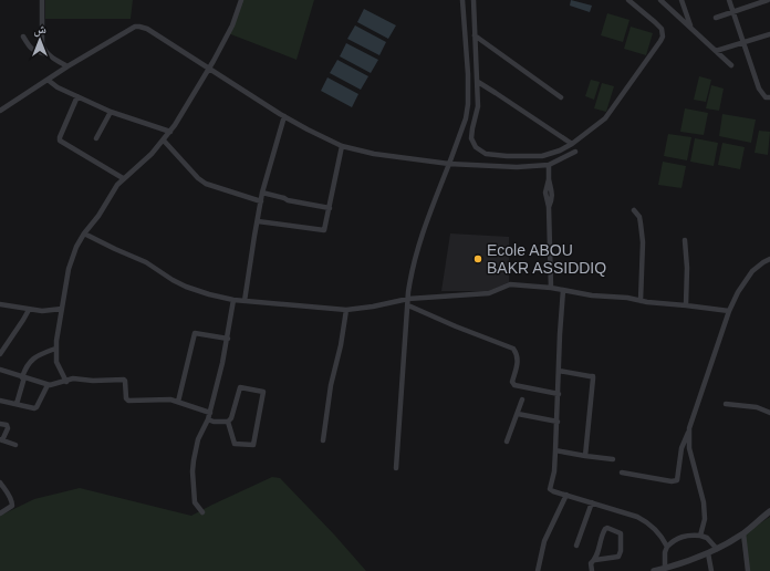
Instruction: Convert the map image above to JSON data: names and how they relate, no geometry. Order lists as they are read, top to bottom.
{
  "places": ["Ecole ABOU BAKR ASSIDDIQ"],
  "north": "top"
}
